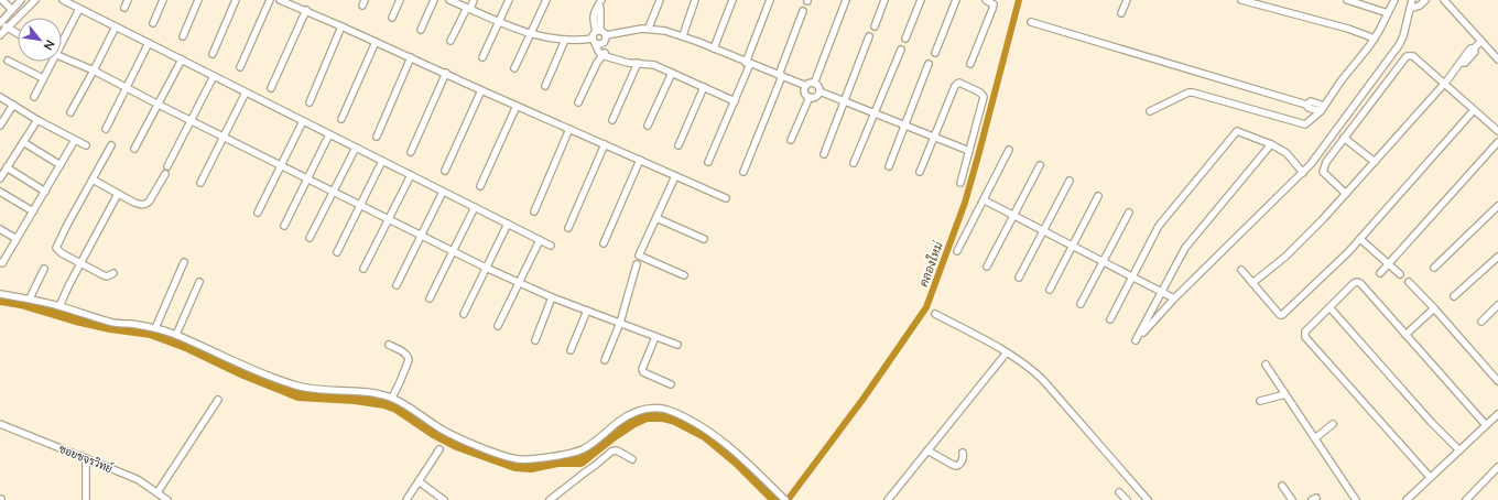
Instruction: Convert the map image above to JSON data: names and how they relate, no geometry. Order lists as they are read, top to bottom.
{
  "streets": {
    "street": ["ซอยขจรวิทย์"]
  },
  "water": ["คลองใหม่"],
  "north": "bottom right"
}
